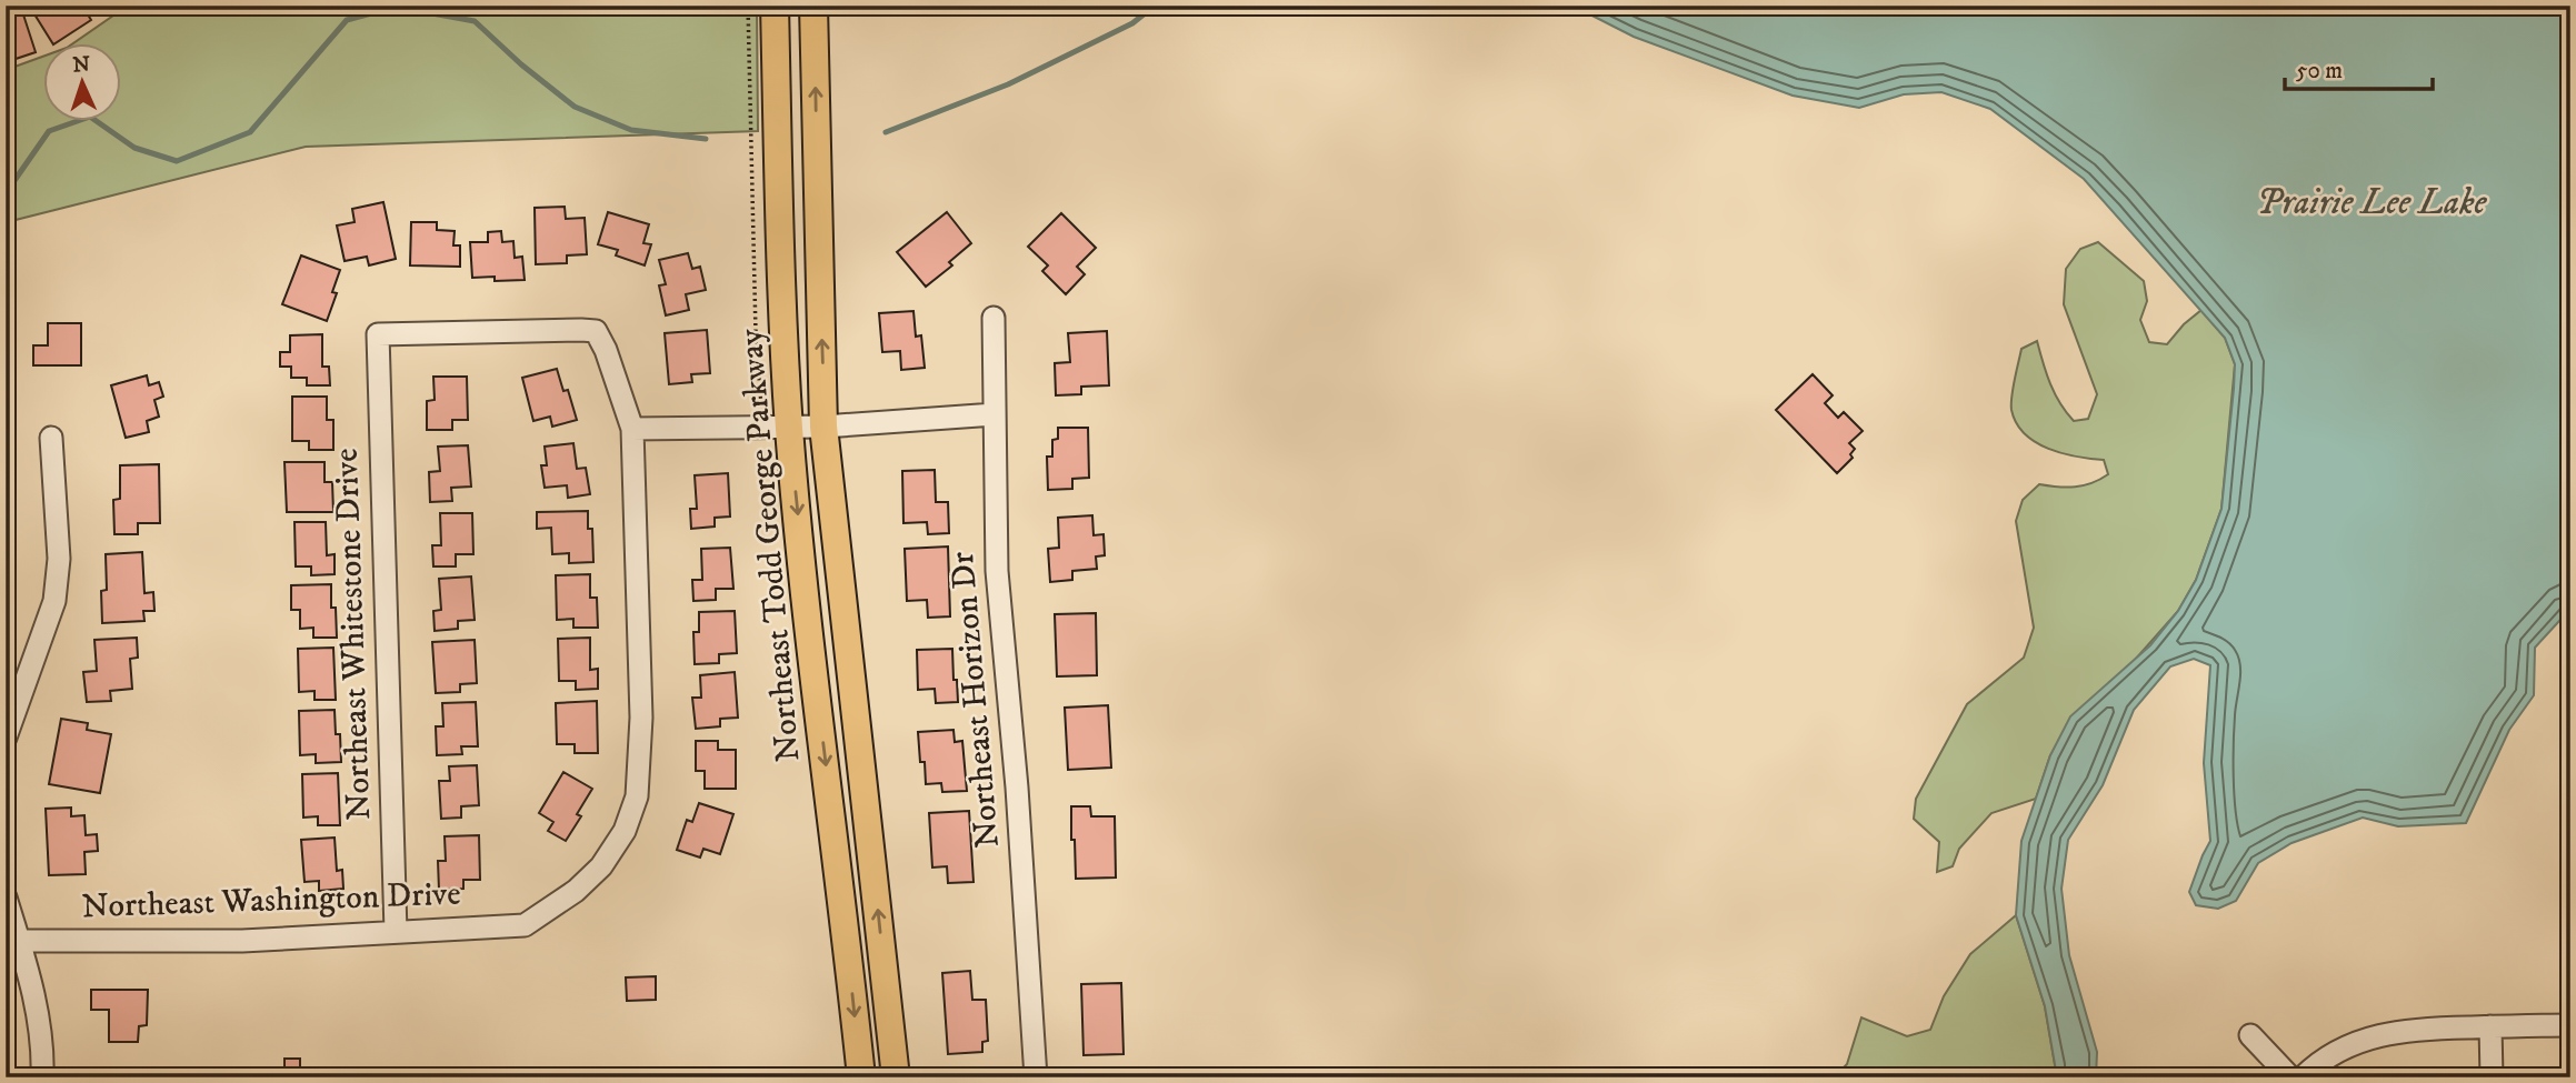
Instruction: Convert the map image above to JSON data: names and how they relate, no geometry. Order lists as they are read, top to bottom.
{
  "streets": {
    "main road": ["Northeast Todd George Parkway"],
    "street": ["Northeast Whitestone Drive", "Northeast Horizon Dr", "Northeast Washington Drive"]
  },
  "crossings": [
    ["Northeast Whitestone Drive", "Northeast Washington Drive"]
  ],
  "water": ["Prairie Lee Lake"],
  "scale_bar": "50 m",
  "north": "top"
}
